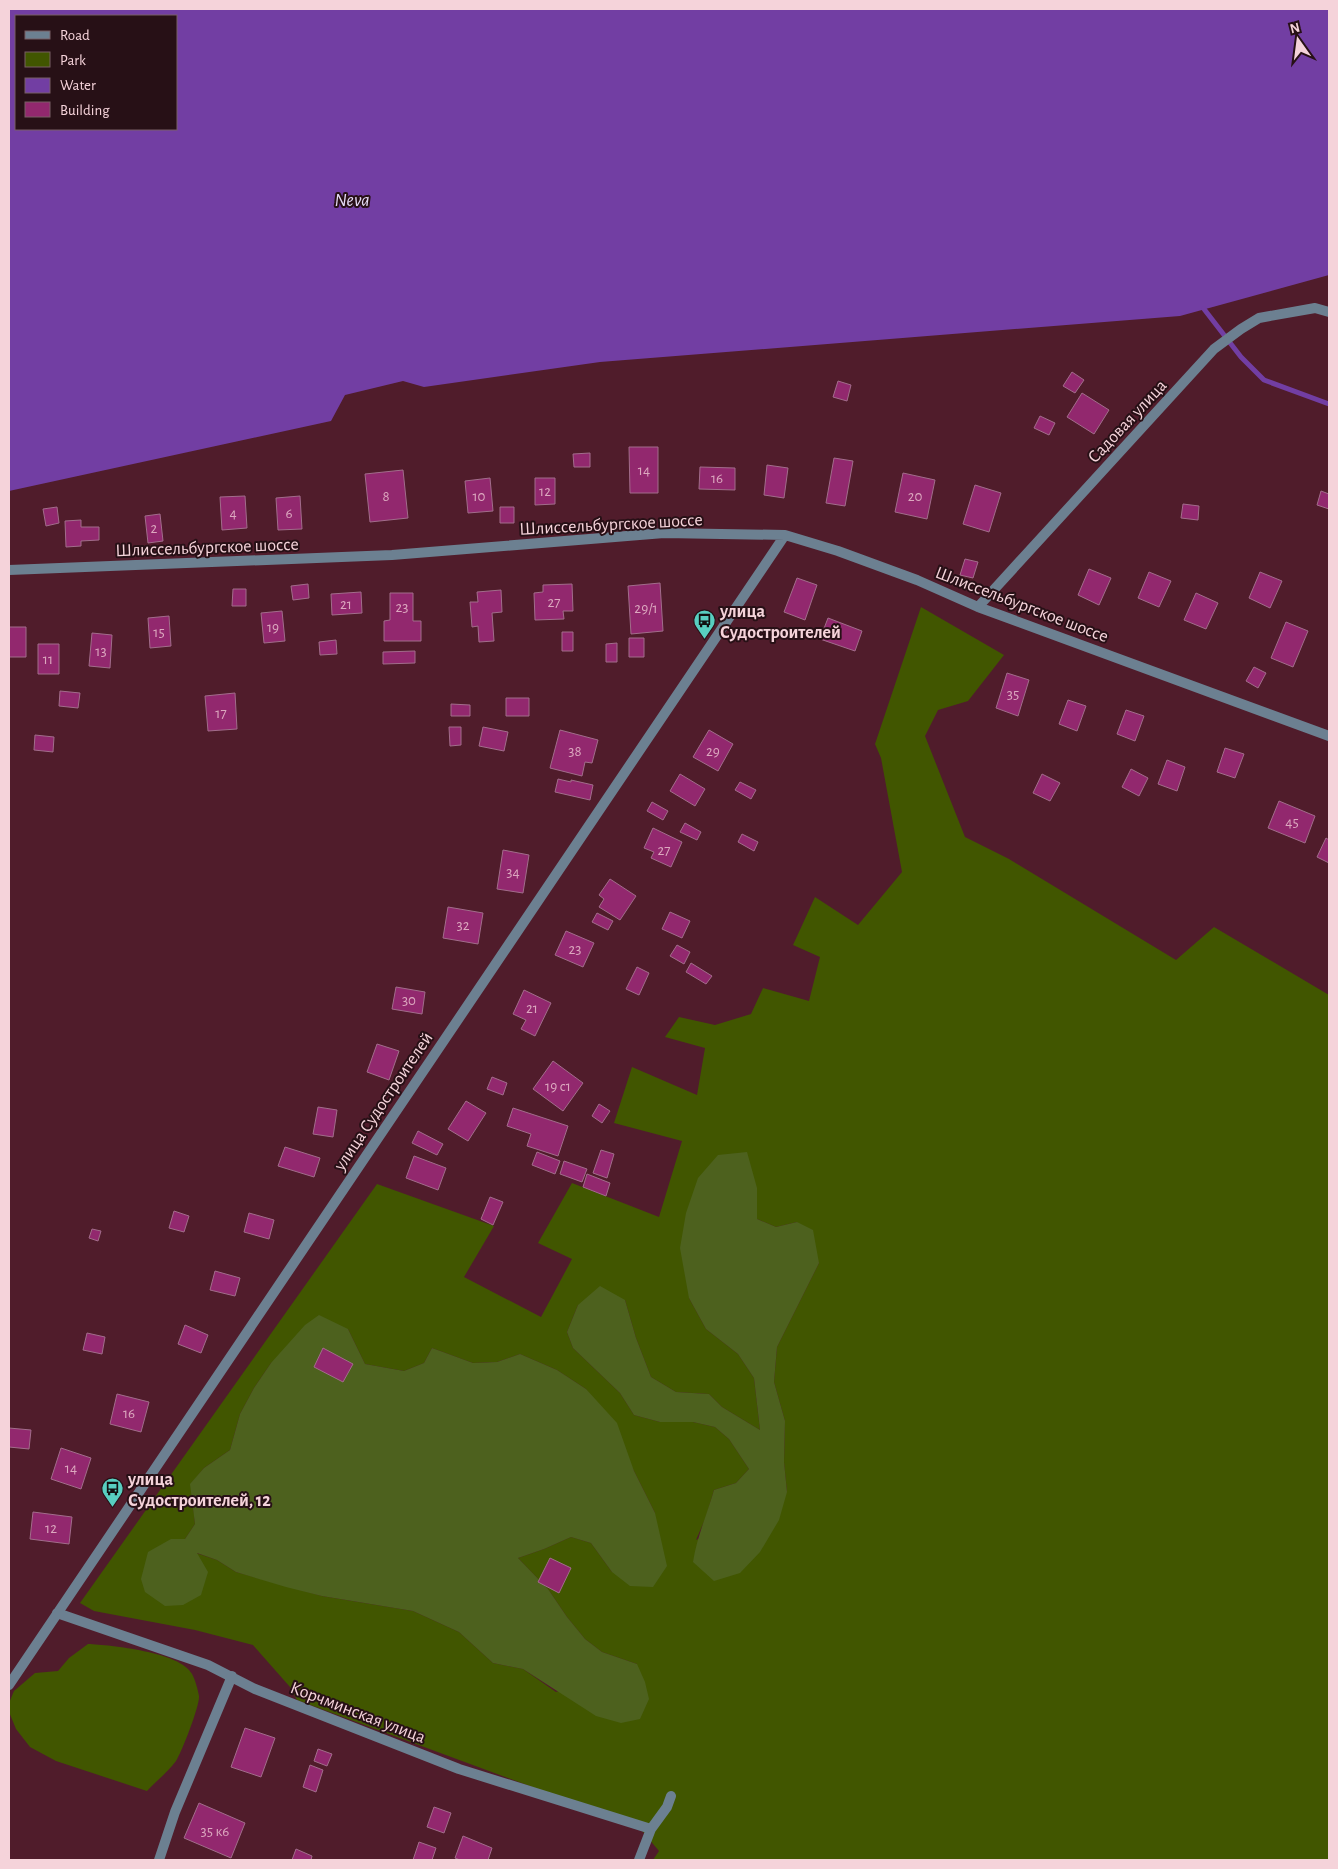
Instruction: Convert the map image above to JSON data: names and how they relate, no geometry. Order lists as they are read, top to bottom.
{
  "streets": {
    "street": [
      "Садовая улица",
      "Шлиссельбургское шоссе",
      "улица Судостроителей",
      "Корчминская улица"
    ]
  },
  "crossings": [
    ["Садовая улица", "Шлиссельбургское шоссе"],
    ["Шлиссельбургское шоссе", "улица Судостроителей"],
    ["улица Судостроителей", "Корчминская улица"]
  ],
  "water": ["Neva"],
  "places": {
    "bus stop": ["улица Судостроителей", "улица Судостроителей, 12"]
  },
  "house_numbers": [
    "14",
    "16",
    "12",
    "8",
    "10",
    "20",
    "4",
    "6",
    "2",
    "27",
    "21",
    "23",
    "29/1",
    "19",
    "15",
    "13",
    "11",
    "35",
    "17",
    "38",
    "29",
    "45",
    "27",
    "34",
    "32",
    "23",
    "30",
    "21",
    "19 с1",
    "16",
    "14",
    "12",
    "35 к6"
  ],
  "legend": [
    "Road",
    "Park",
    "Water",
    "Building"
  ],
  "north": "top"
}
